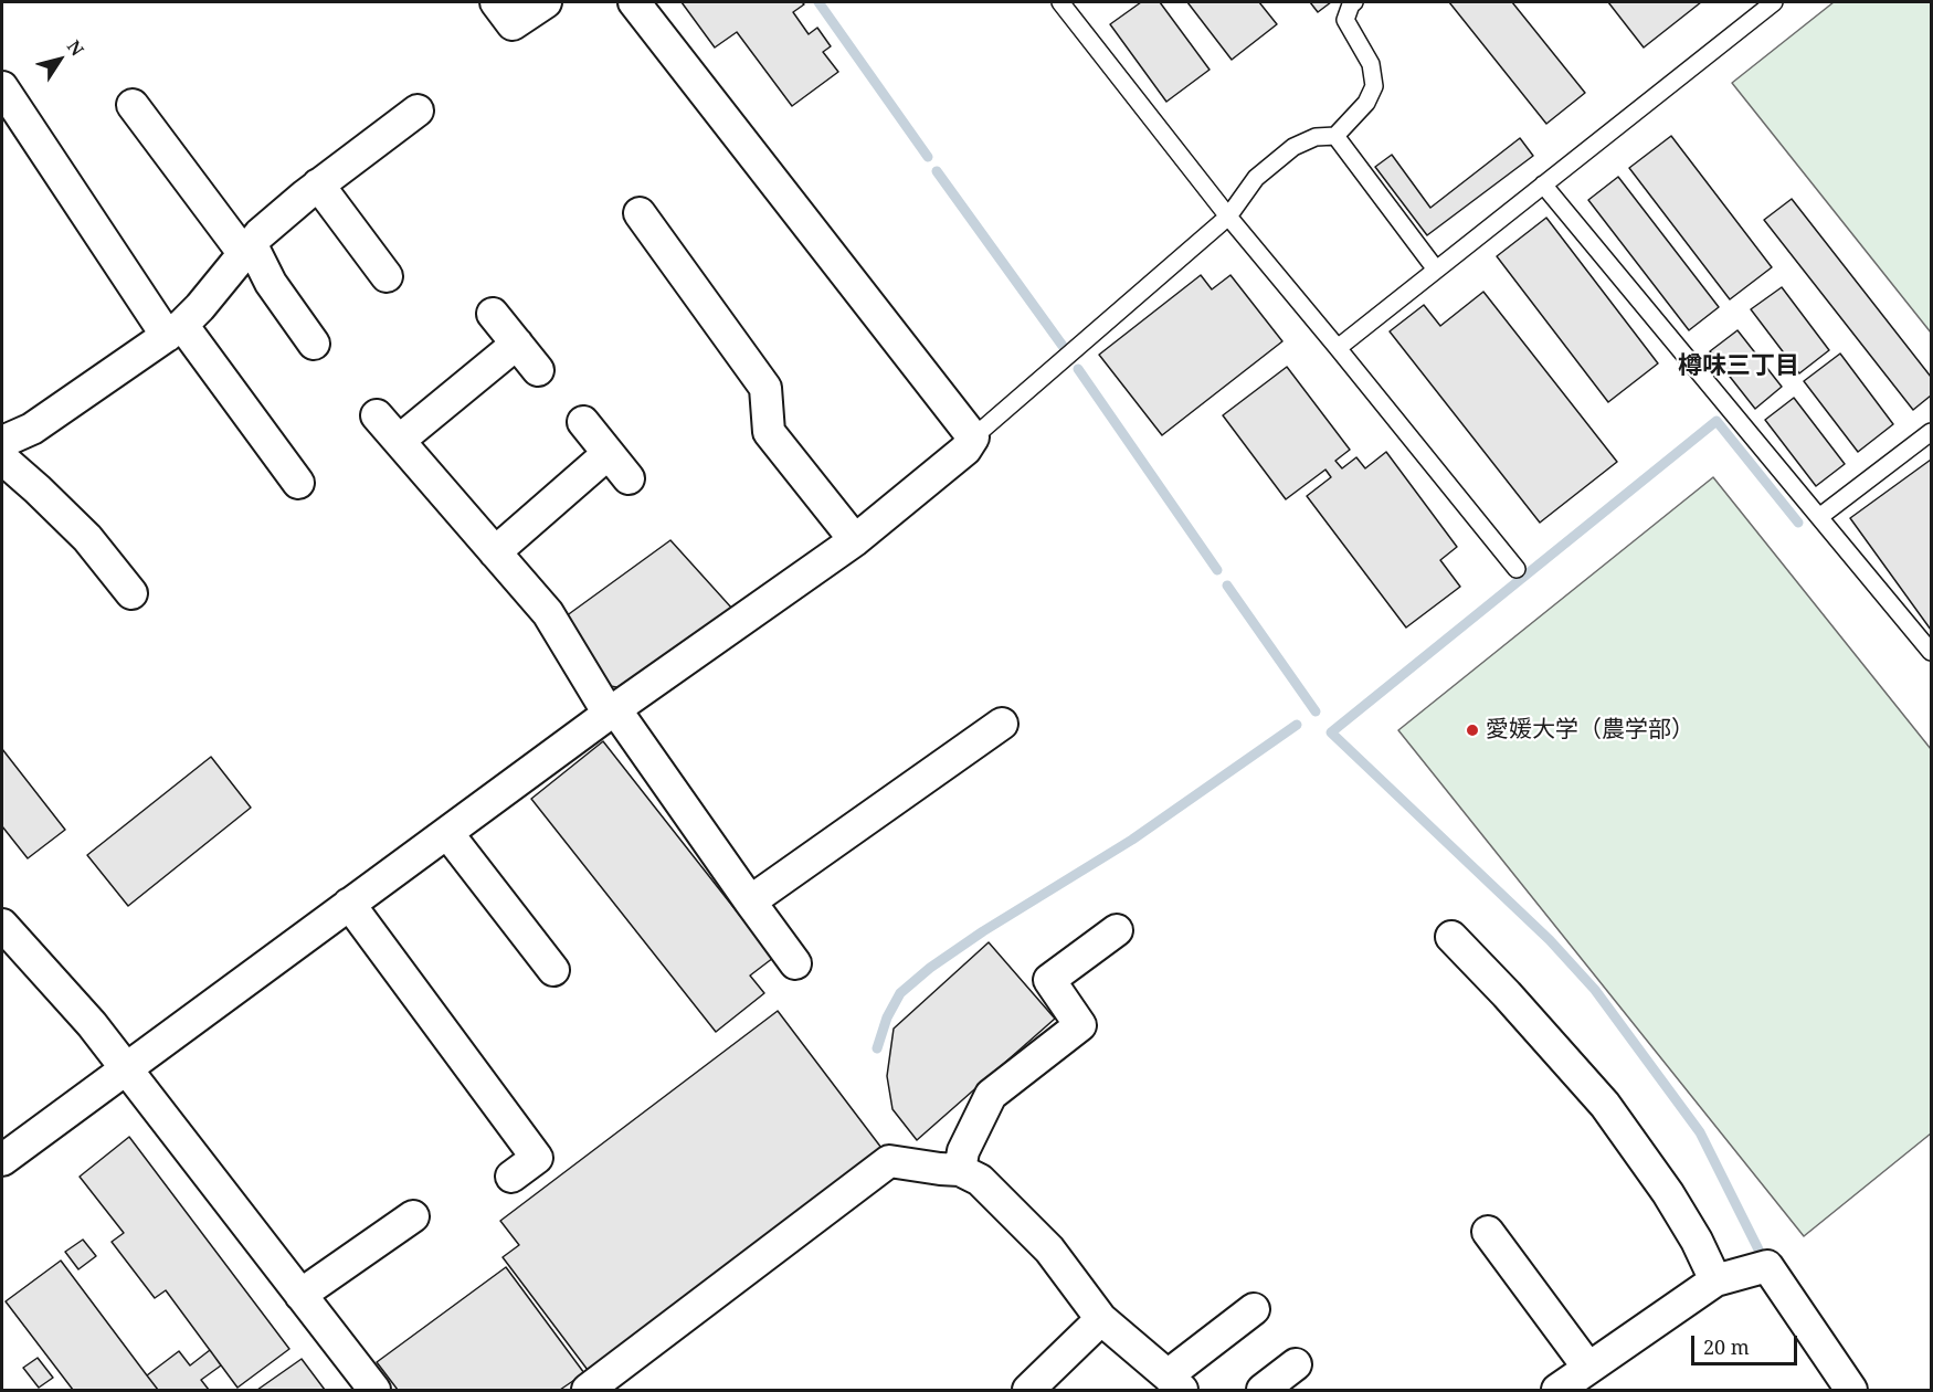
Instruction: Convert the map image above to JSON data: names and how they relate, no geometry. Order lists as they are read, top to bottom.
{
  "districts": ["樽味三丁目"],
  "places": ["愛媛大学（農学部）"],
  "scale_bar": "20 m",
  "north": "top right"
}
